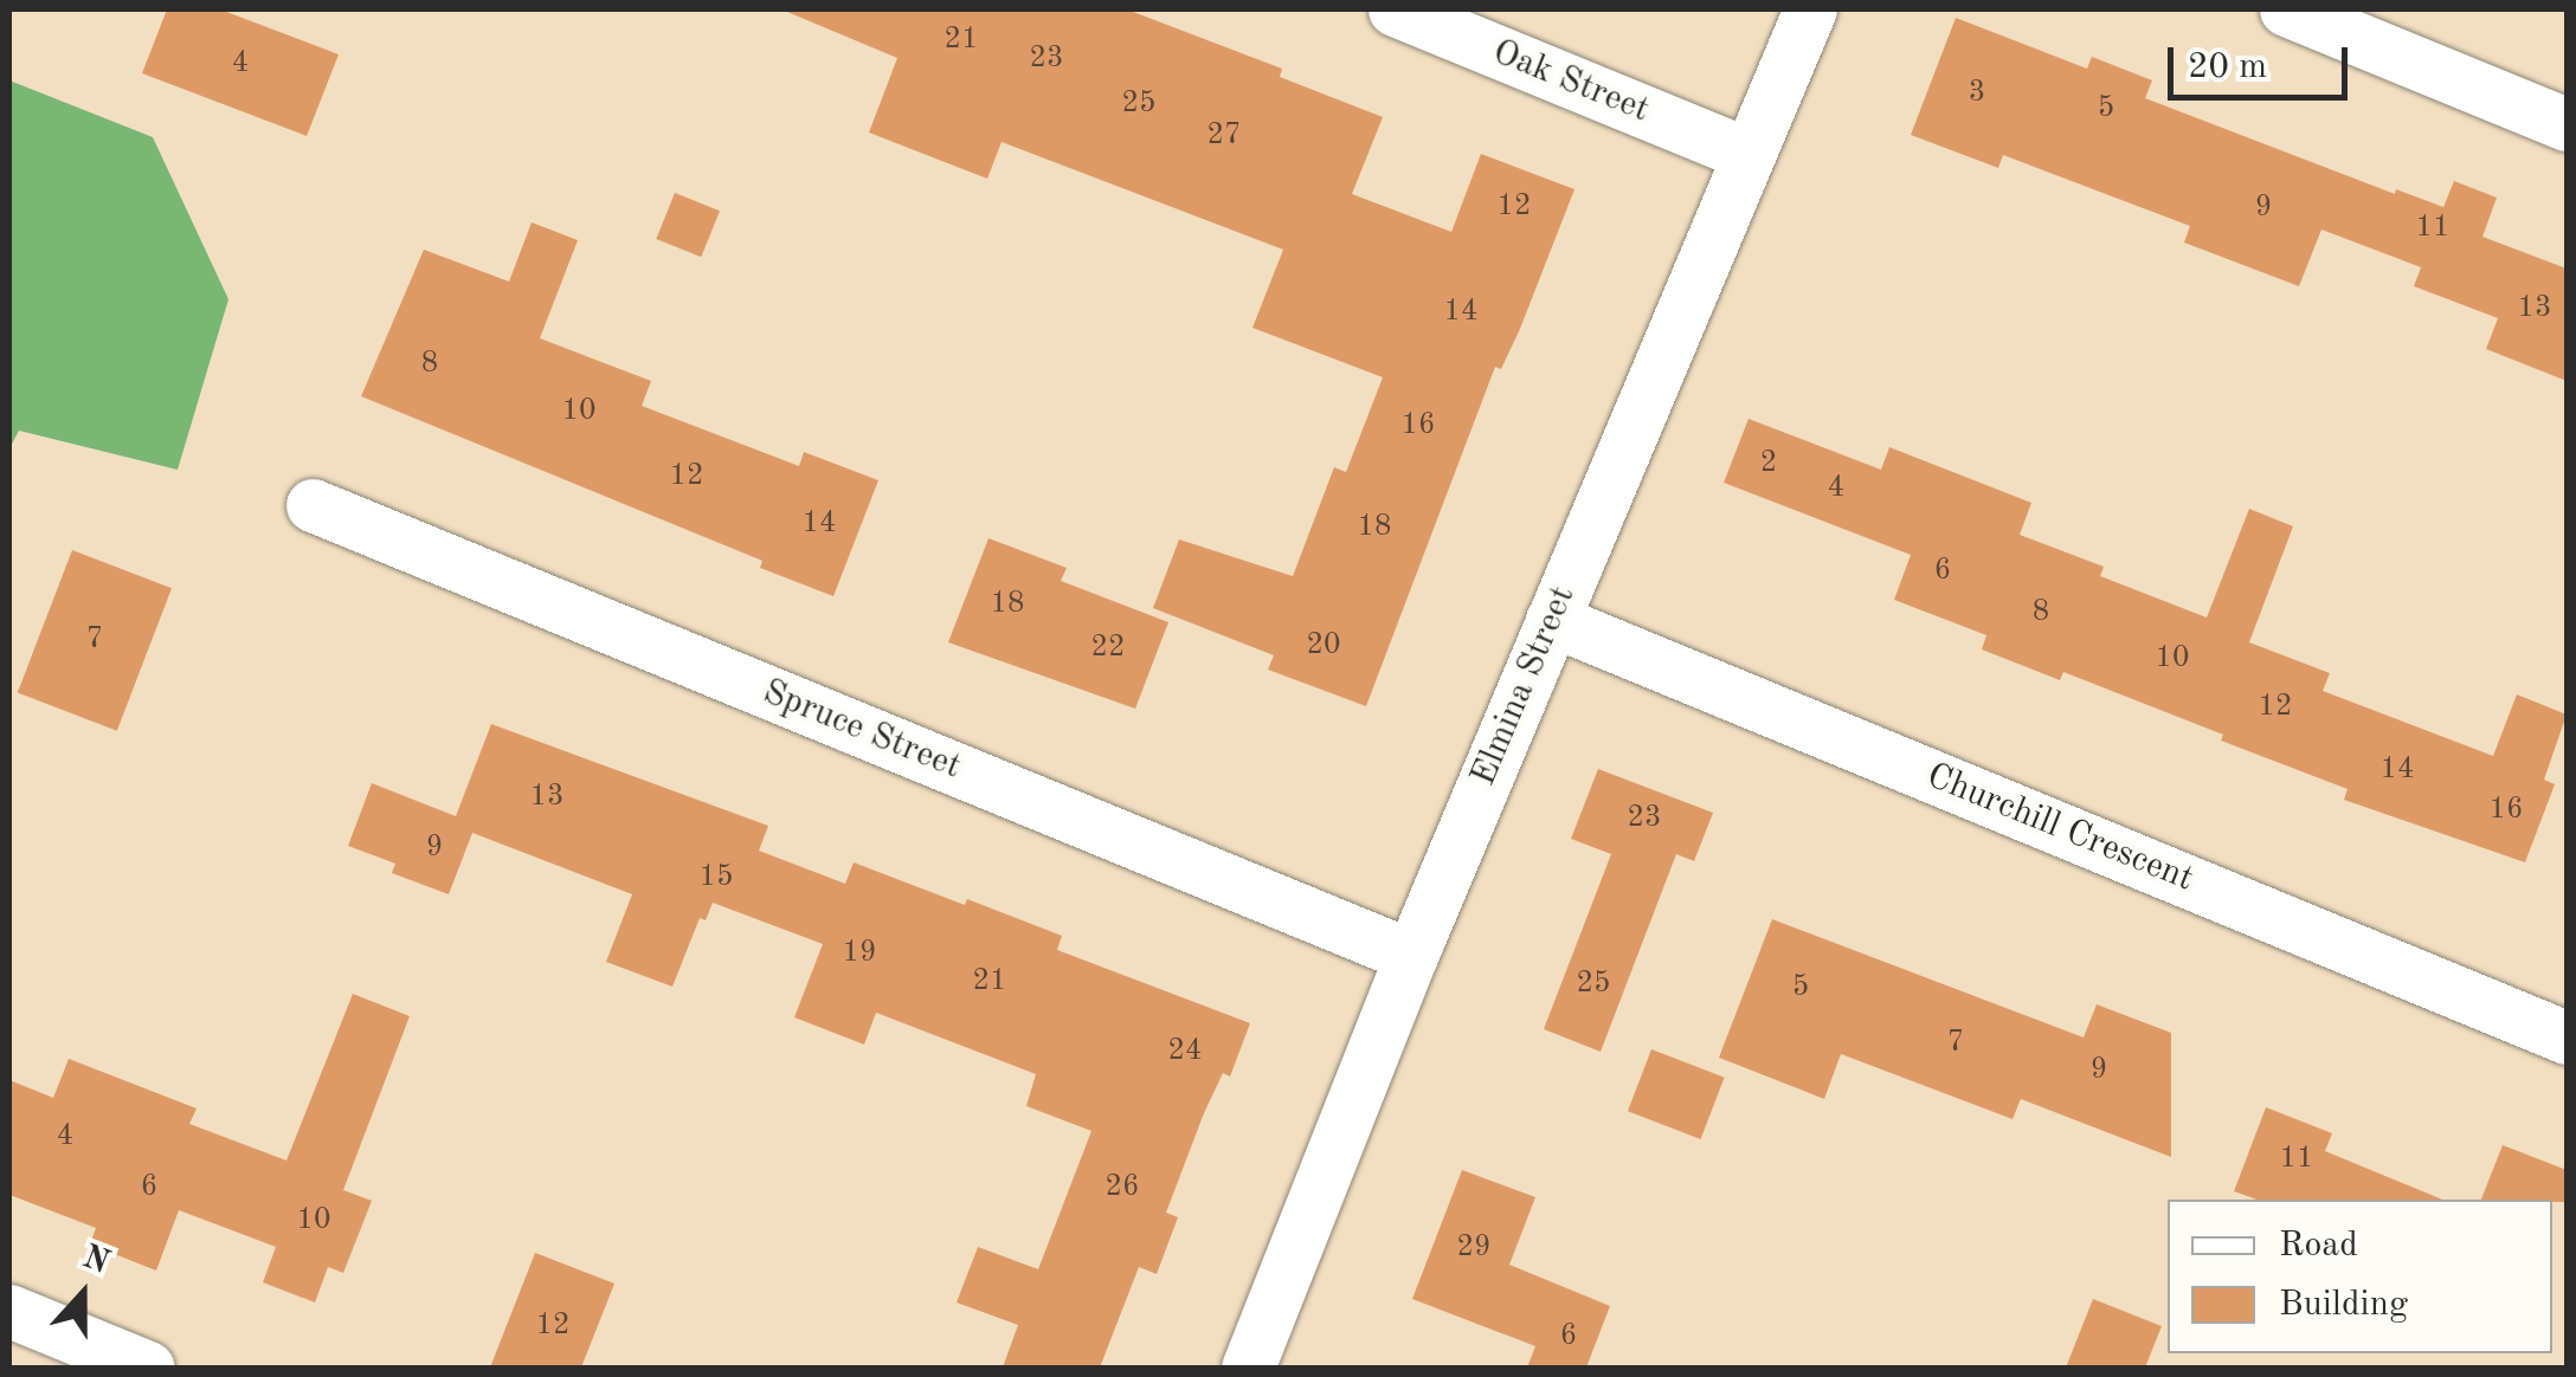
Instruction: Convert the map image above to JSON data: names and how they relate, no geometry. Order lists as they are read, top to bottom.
{
  "streets": {
    "street": [
      "Oak Street",
      "Elmina Street",
      "Spruce Street",
      "Churchill Crescent"
    ]
  },
  "crossings": [
    ["Oak Street", "Elmina Street"],
    ["Elmina Street", "Spruce Street"],
    ["Elmina Street", "Churchill Crescent"]
  ],
  "house_numbers": [
    "21",
    "23",
    "4",
    "3",
    "25",
    "5",
    "27",
    "12",
    "9",
    "11",
    "13",
    "14",
    "8",
    "10",
    "16",
    "2",
    "12",
    "4",
    "14",
    "18",
    "6",
    "18",
    "8",
    "7",
    "20",
    "22",
    "10",
    "12",
    "14",
    "13",
    "16",
    "23",
    "9",
    "15",
    "19",
    "21",
    "25",
    "5",
    "7",
    "24",
    "9",
    "4",
    "11",
    "6",
    "26",
    "10",
    "29",
    "12",
    "6"
  ],
  "legend": ["Road", "Building"],
  "scale_bar": "20 m",
  "north": "top"
}
